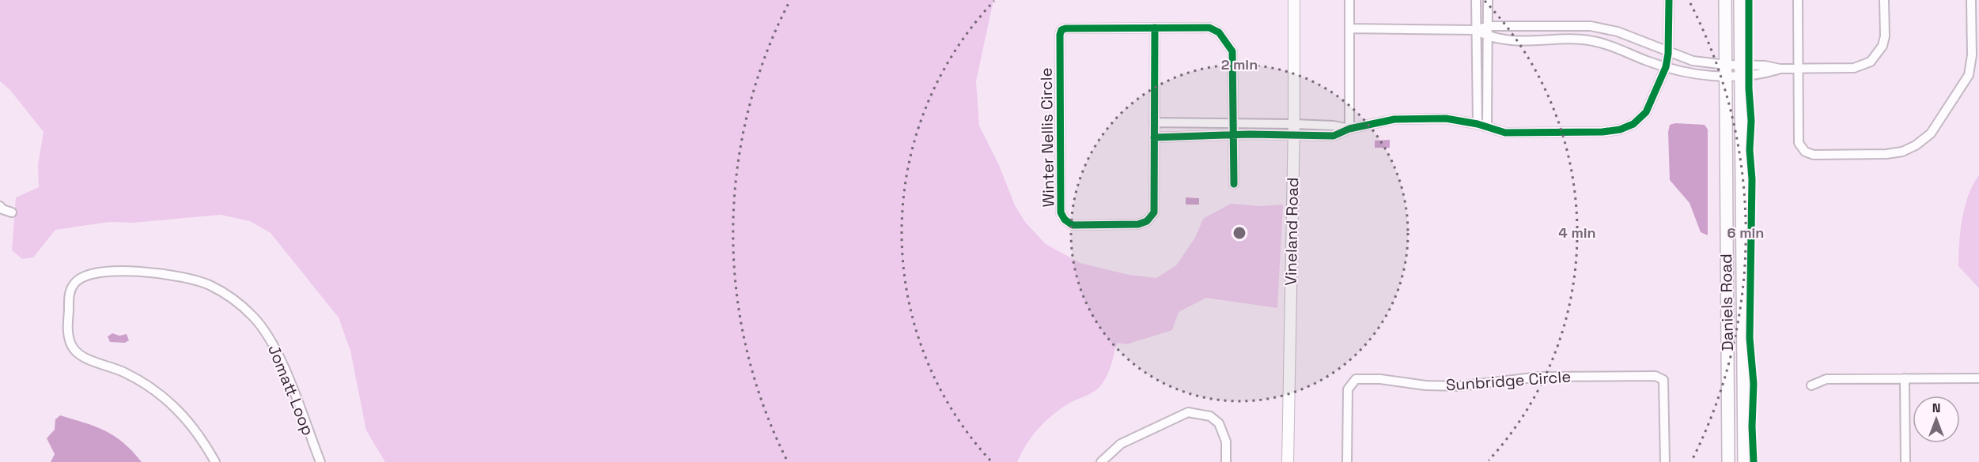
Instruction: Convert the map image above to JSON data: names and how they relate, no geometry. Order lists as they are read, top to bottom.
{
  "streets": {
    "main road": ["Vineland Road", "Daniels Road"],
    "street": ["Winter Nellis Circle", "Sunbridge Circle", "Jomatt Loop"]
  },
  "north": "top",
  "rings": ["2 min", "4 min", "6 min"]
}
